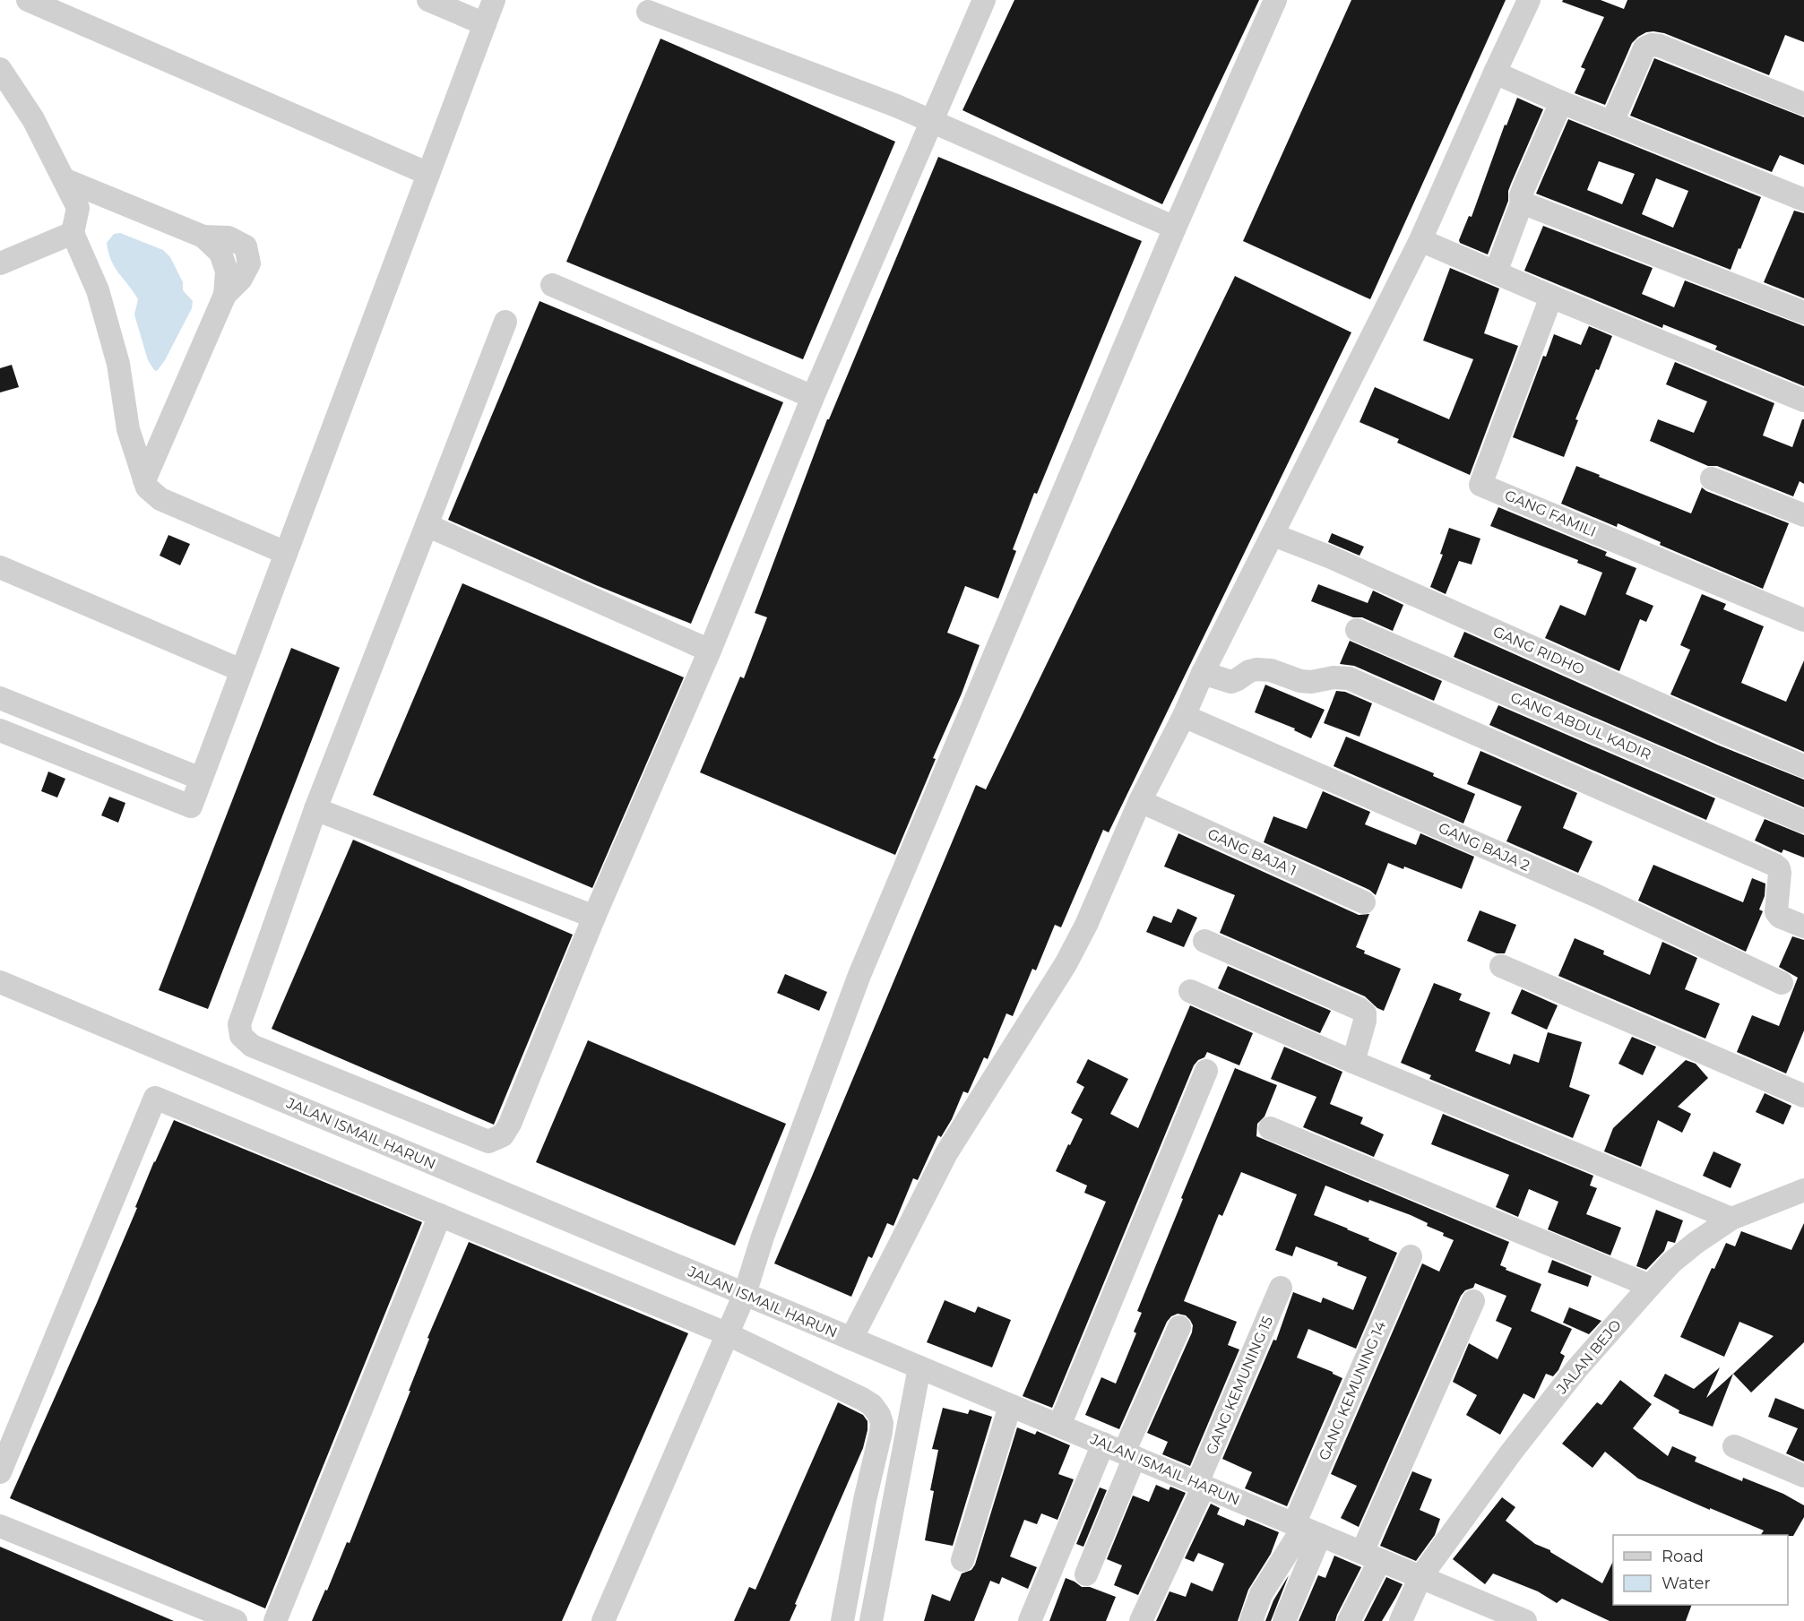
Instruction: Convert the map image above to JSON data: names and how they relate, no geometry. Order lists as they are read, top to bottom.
{
  "streets": {
    "street": [
      "GANG FAMILI",
      "GANG RIDHO",
      "GANG ABDUL KADIR",
      "GANG BAJA 2",
      "GANG BAJA 1",
      "JALAN ISMAIL HARUN",
      "JALAN BEJO",
      "GANG KEMUNING 15",
      "GANG KEMUNING 14"
    ]
  },
  "crossings": [
    ["JALAN ISMAIL HARUN", "JALAN BEJO"],
    ["JALAN ISMAIL HARUN", "GANG KEMUNING 15"],
    ["JALAN ISMAIL HARUN", "GANG KEMUNING 14"]
  ],
  "legend": ["Road", "Water"]
}
